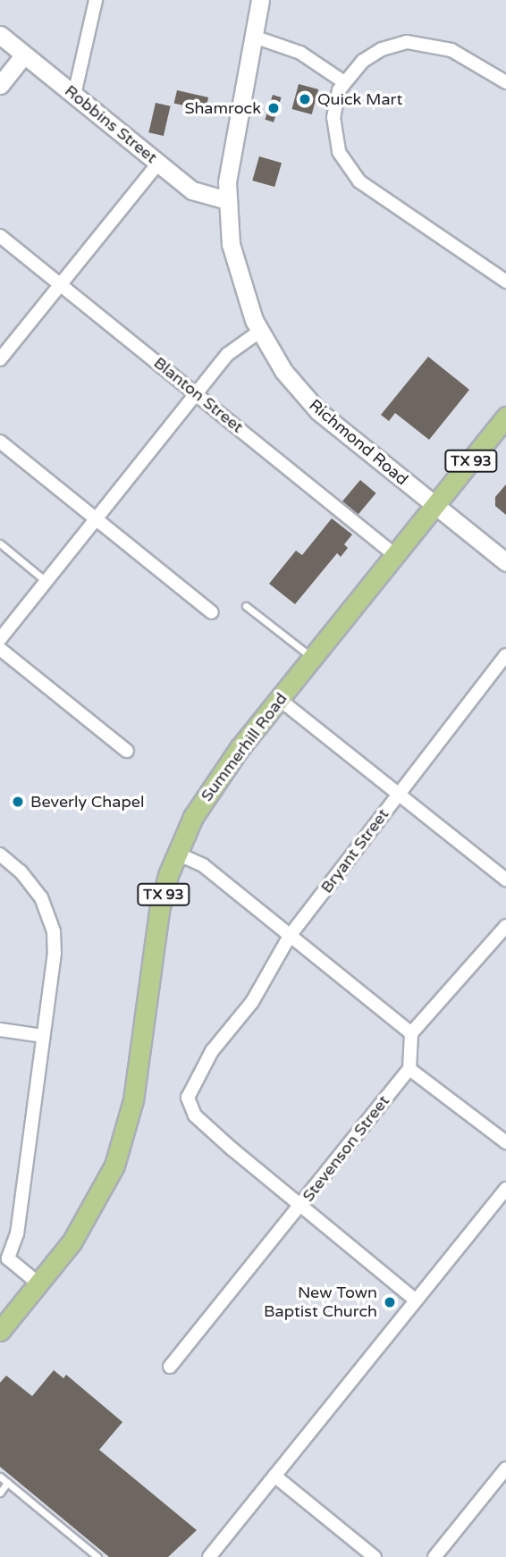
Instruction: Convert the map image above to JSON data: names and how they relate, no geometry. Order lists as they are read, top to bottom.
{
  "streets": {
    "main road": [
      "Robbins Street",
      "Richmond Road",
      "TX 93",
      "Summerhill Road"
    ],
    "street": ["Blanton Street", "Bryant Street", "Stevenson Street"]
  },
  "crossings": [
    ["Robbins Street", "Richmond Road"],
    ["Blanton Street", "Summerhill Road"],
    ["Richmond Road", "Summerhill Road"],
    ["Bryant Street", "Stevenson Street"]
  ],
  "places": [
    "Quick Mart",
    "Shamrock",
    "Beverly Chapel",
    "New Town Baptist Church"
  ]
}
